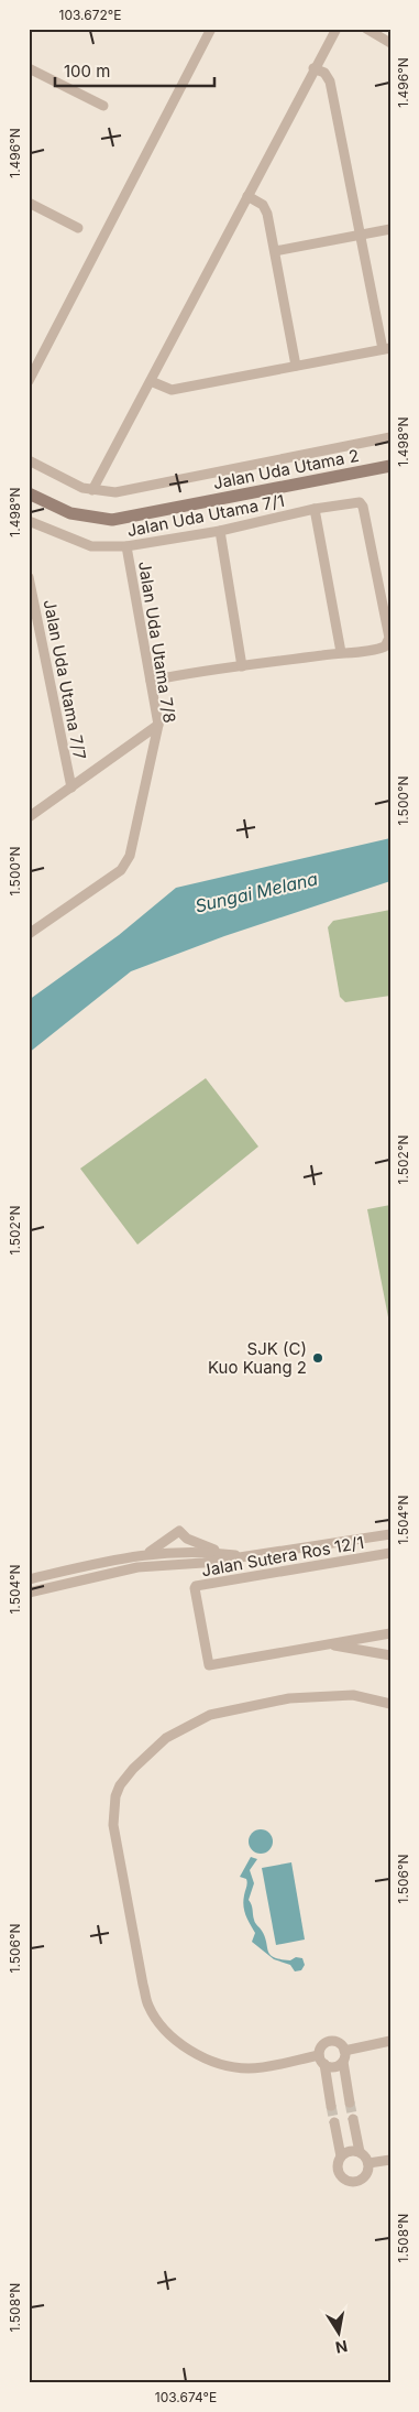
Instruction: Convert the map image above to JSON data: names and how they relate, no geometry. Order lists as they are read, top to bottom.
{
  "streets": {
    "street": [
      "Jalan Uda Utama 2",
      "Jalan Uda Utama 7/1",
      "Jalan Uda Utama 7/8",
      "Jalan Uda Utama 7/7",
      "Jalan Sutera Ros 12/1"
    ]
  },
  "crossings": [
    ["Jalan Uda Utama 7/1", "Jalan Uda Utama 7/8"]
  ],
  "water": ["Sungai Melana"],
  "places": ["SJK (C) Kuo Kuang 2"],
  "scale_bar": "100 m",
  "north": "bottom",
  "coordinates": [
    "103.672°E",
    "1.496°N",
    "1.498°N",
    "1.500°N",
    "1.502°N",
    "1.504°N",
    "1.506°N",
    "1.508°N",
    "103.674°E"
  ]
}
